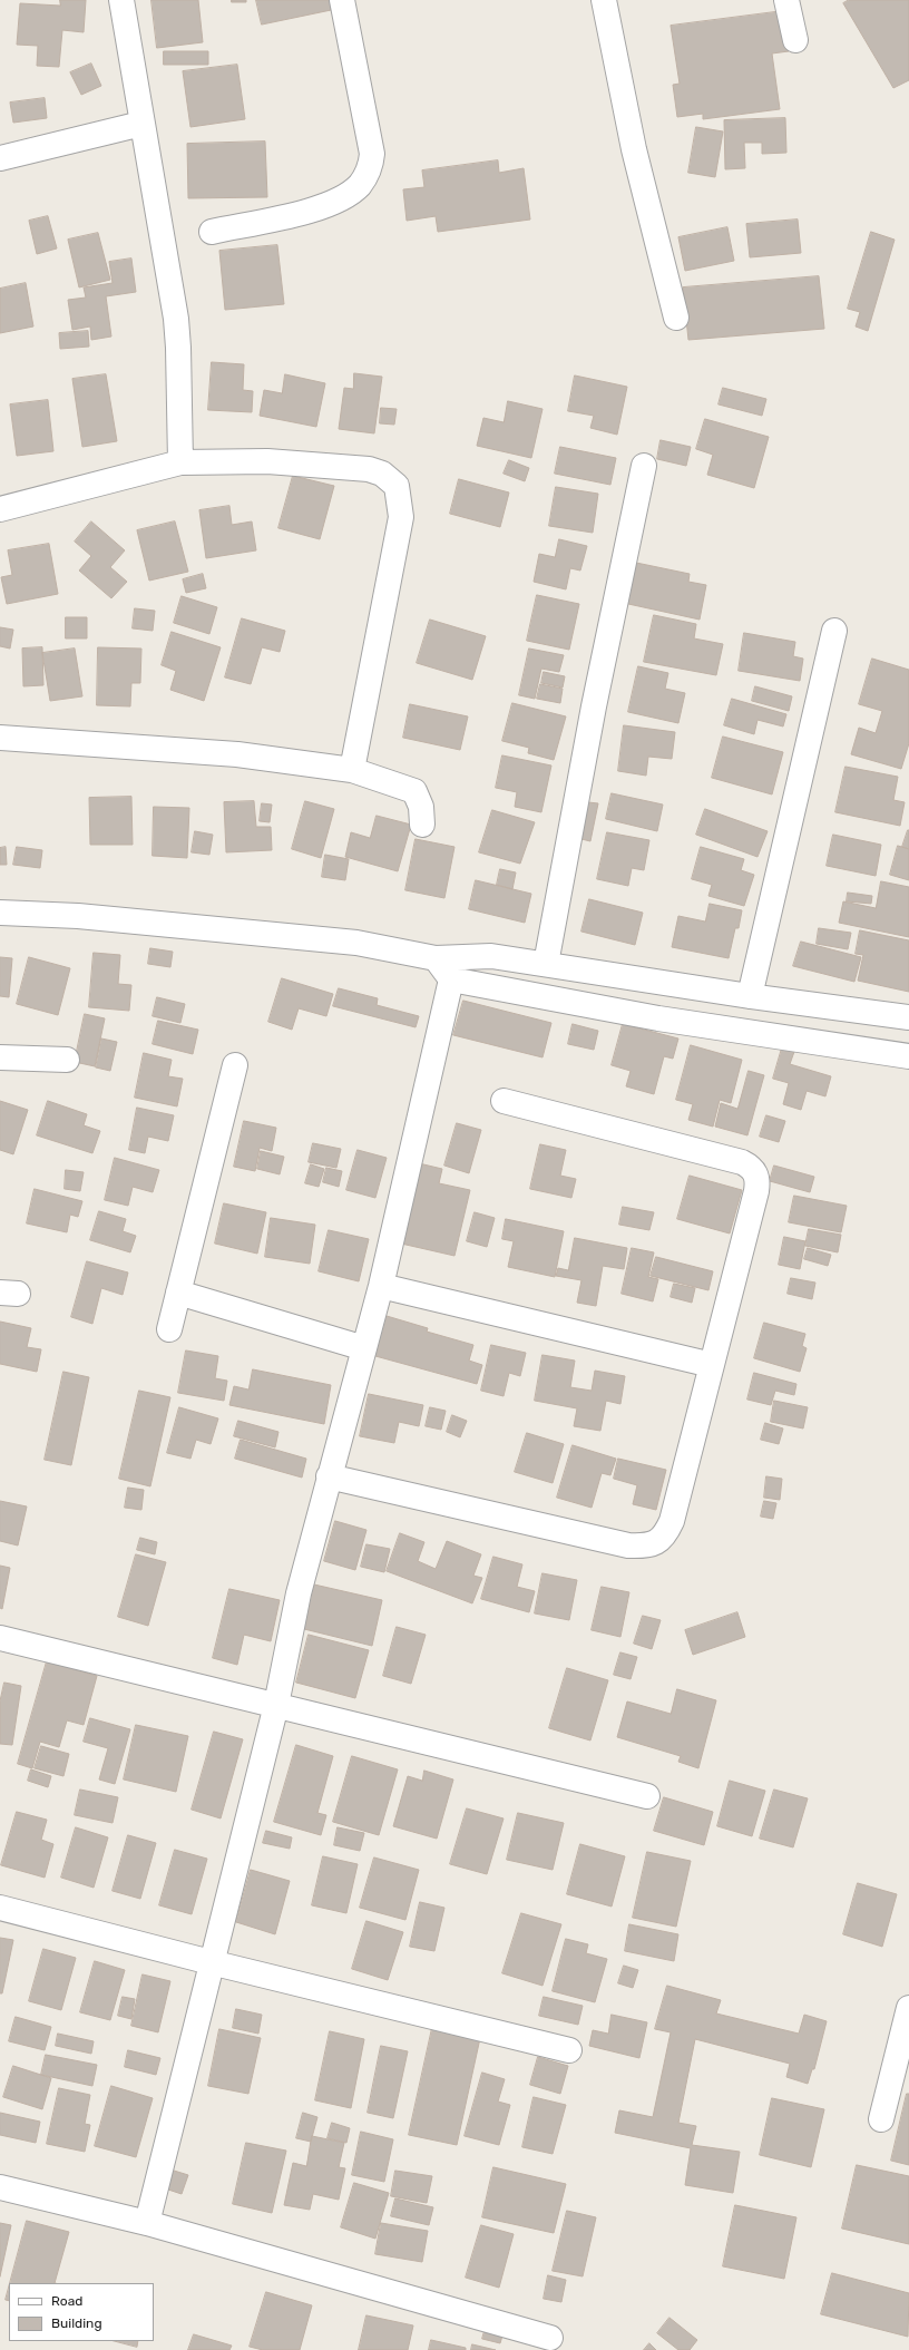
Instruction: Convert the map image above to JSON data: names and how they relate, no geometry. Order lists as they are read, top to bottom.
{
  "legend": ["Road", "Building"]
}
